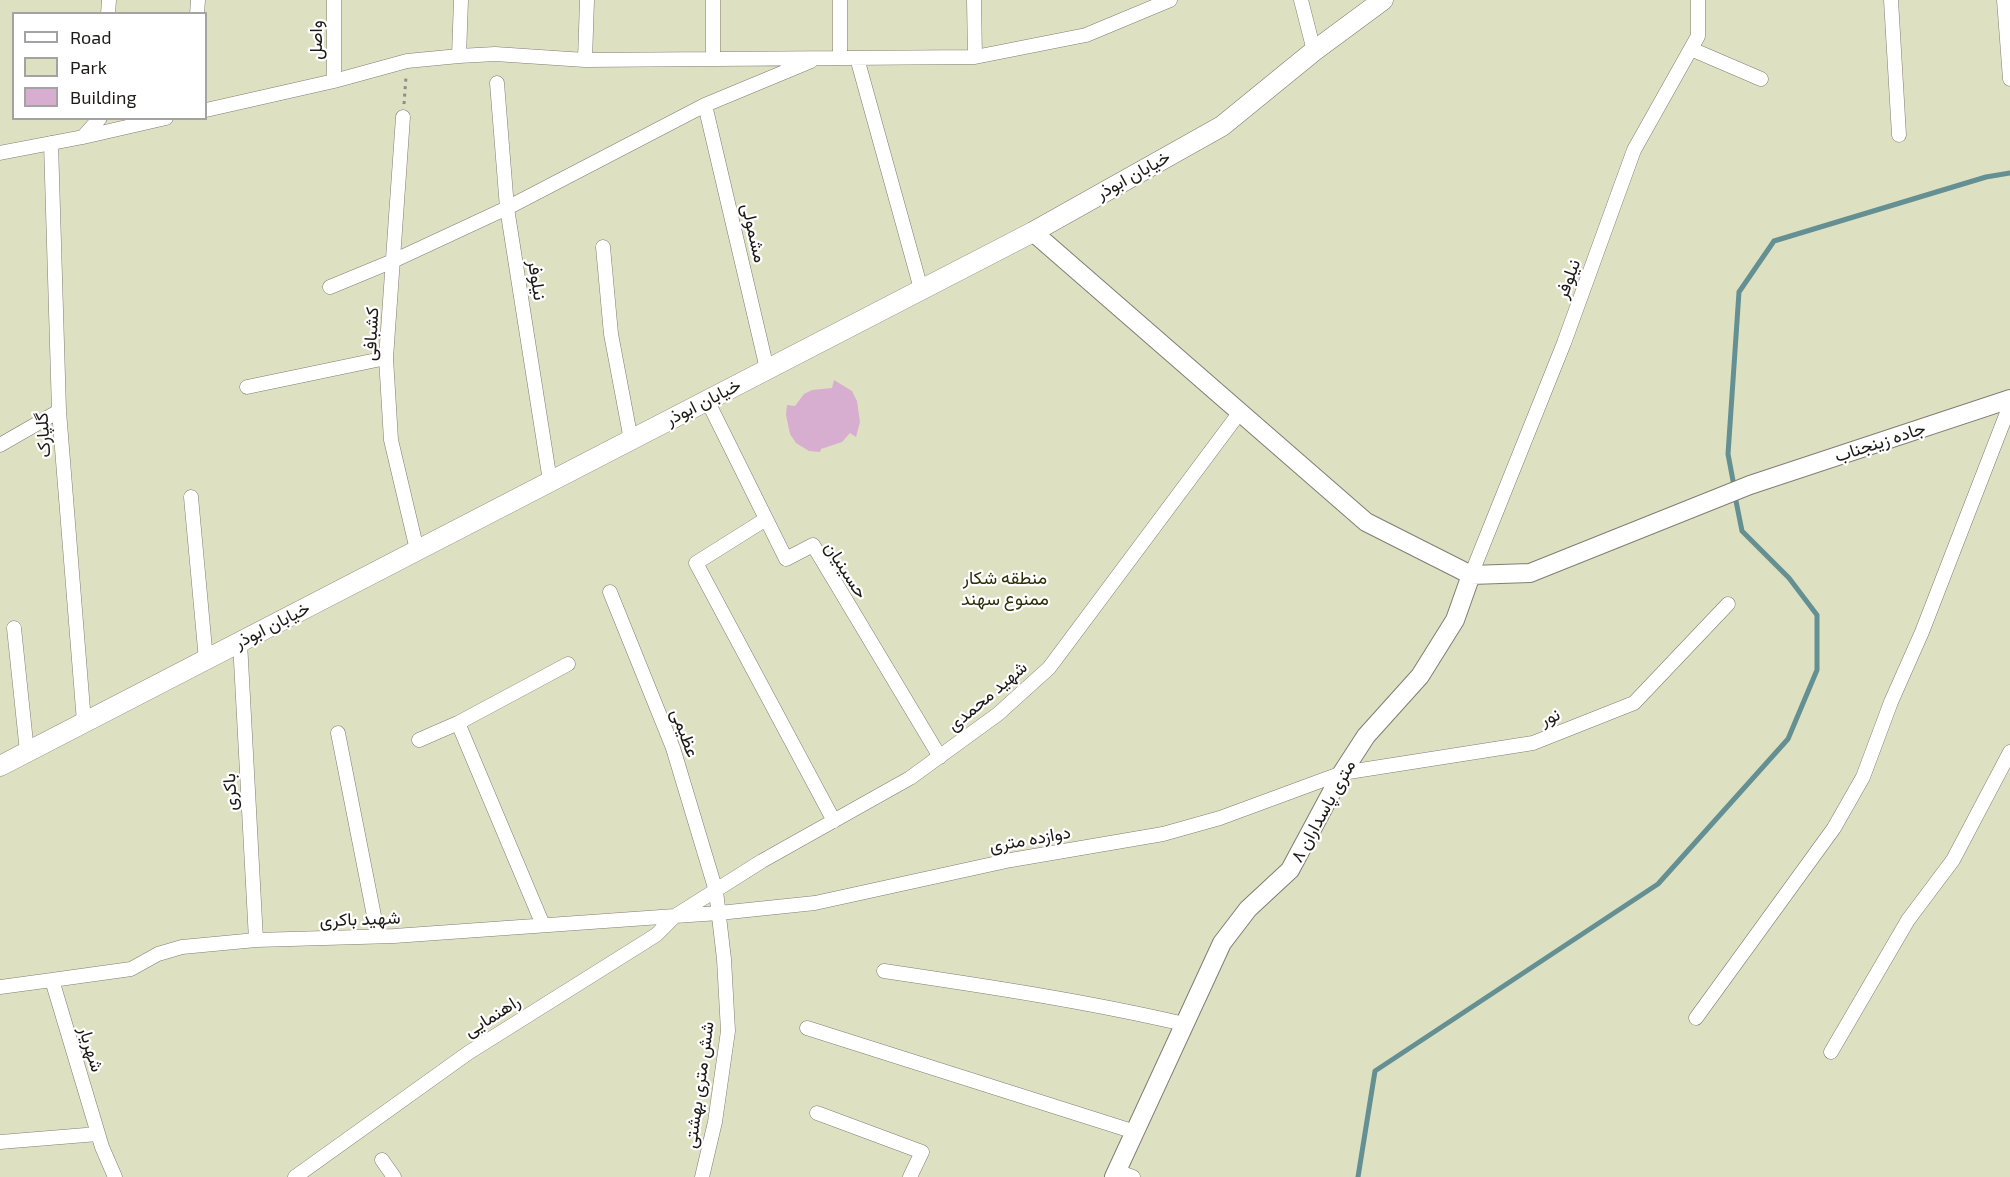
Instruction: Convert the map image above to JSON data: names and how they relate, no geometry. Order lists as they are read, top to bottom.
{
  "streets": {
    "main road": ["خیابان ابوذر"],
    "street": [
      "واصل",
      "مشمولی",
      "نیلوفر",
      "کشبافی",
      "گلپارک",
      "جاده زینجناب",
      "حسینیان",
      "شهید محمدی",
      "نور",
      "عظیمی",
      "باکری",
      "۸ متری پاسداران",
      "دوازده متری",
      "شهید باکری",
      "راهنمایی",
      "شهریار",
      "شش متری بهشتی"
    ]
  },
  "crossings": [
    ["خیابان ابوذر", "مشمولی"],
    ["خیابان ابوذر", "نیلوفر"],
    ["خیابان ابوذر", "کشبافی"],
    ["خیابان ابوذر", "گلپارک"],
    ["خیابان ابوذر", "حسینیان"],
    ["خیابان ابوذر", "باکری"],
    ["نیلوفر", "جاده زینجناب"],
    ["نیلوفر", "۸ متری پاسداران"],
    ["جاده زینجناب", "۸ متری پاسداران"],
    ["حسینیان", "شهید محمدی"],
    ["شهید محمدی", "عظیمی"],
    ["شهید محمدی", "شهید باکری"],
    ["شهید محمدی", "راهنمایی"],
    ["شهید محمدی", "شش متری بهشتی"],
    ["نور", "۸ متری پاسداران"],
    ["نور", "دوازده متری"],
    ["عظیمی", "شش متری بهشتی"],
    ["باکری", "شهید باکری"],
    ["۸ متری پاسداران", "دوازده متری"],
    ["دوازده متری", "شش متری بهشتی"],
    ["شهید باکری", "راهنمایی"],
    ["شهید باکری", "شهریار"]
  ],
  "parks": ["منطقه شکار ممنوع سهند"],
  "legend": ["Road", "Park", "Building"]
}
